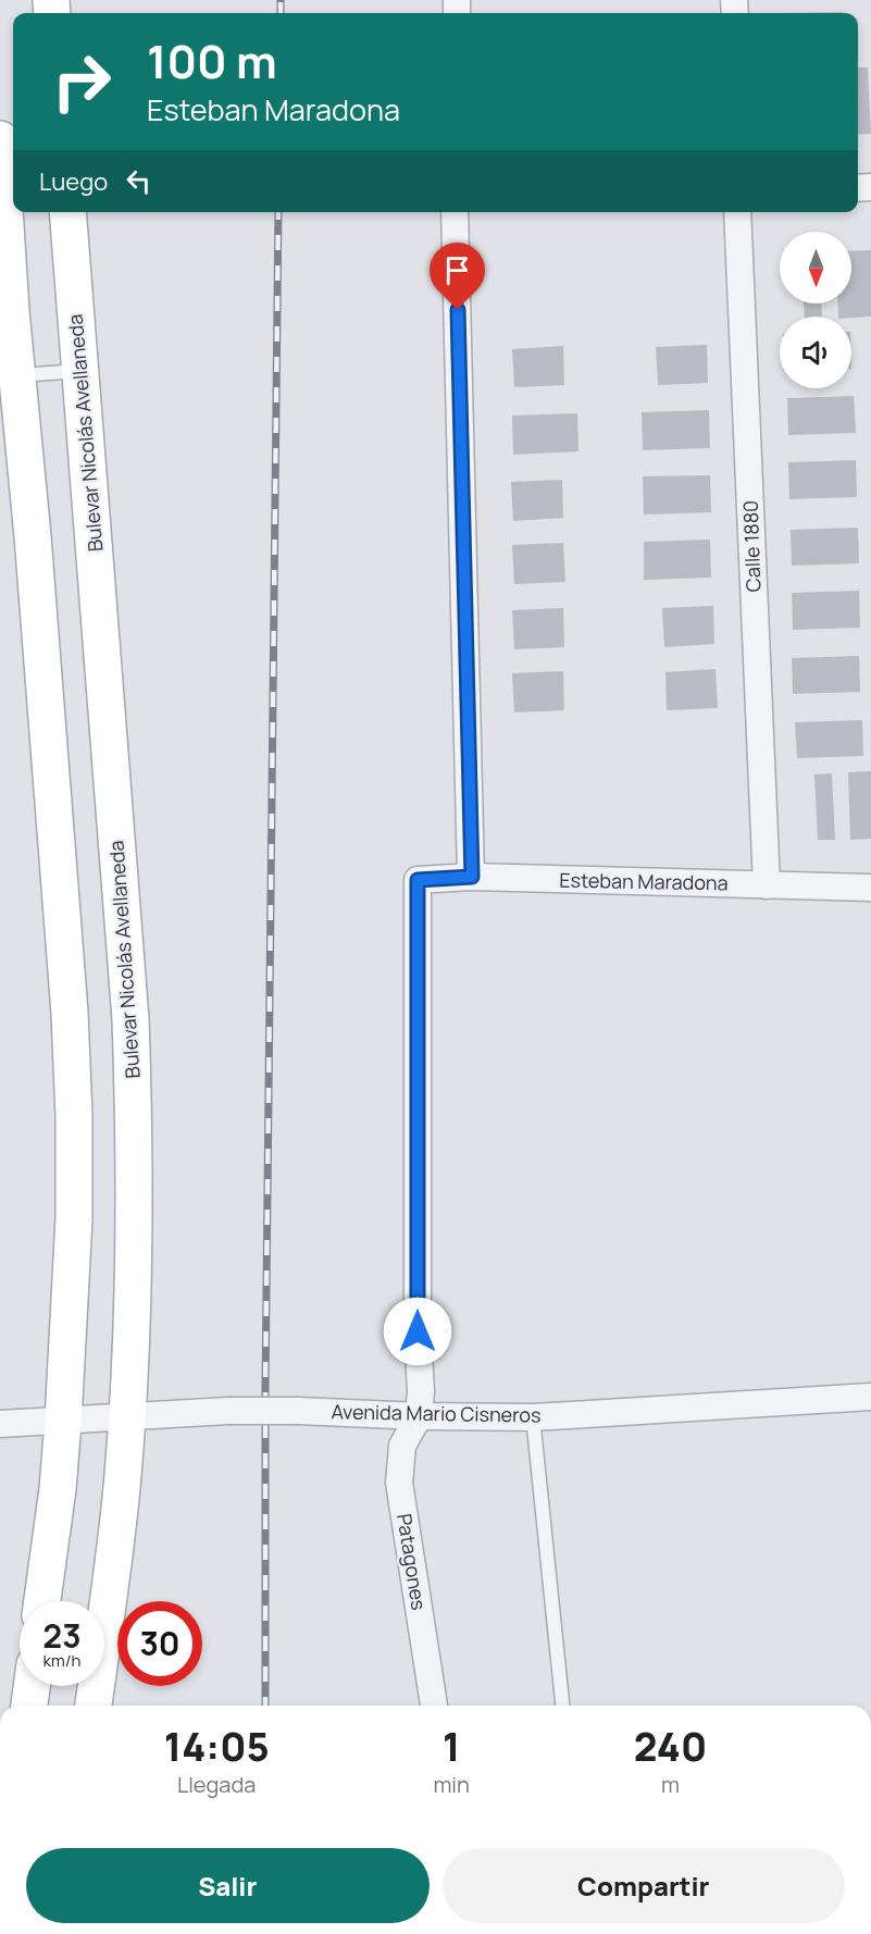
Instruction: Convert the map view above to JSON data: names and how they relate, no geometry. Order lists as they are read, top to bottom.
{
  "streets": {
    "main road": ["Bulevar Nicolás Avellaneda"],
    "street": [
      "Calle 1880",
      "Esteban Maradona",
      "Avenida Mario Cisneros",
      "Patagones"
    ]
  },
  "crossings": [
    ["Bulevar Nicolás Avellaneda", "Avenida Mario Cisneros"],
    ["Calle 1880", "Esteban Maradona"],
    ["Esteban Maradona", "Avenida Mario Cisneros"],
    ["Esteban Maradona", "Patagones"],
    ["Avenida Mario Cisneros", "Patagones"]
  ],
  "north": "bottom",
  "page": {
    "turn": ["100 m", "Esteban Maradona"],
    "then": "Luego",
    "speed": "23 km/h",
    "limit": "30",
    "eta": [
      "14:05",
      "Llegada",
      "1",
      "min",
      "240",
      "m"
    ],
    "buttons": ["Salir", "Compartir"]
  }
}
